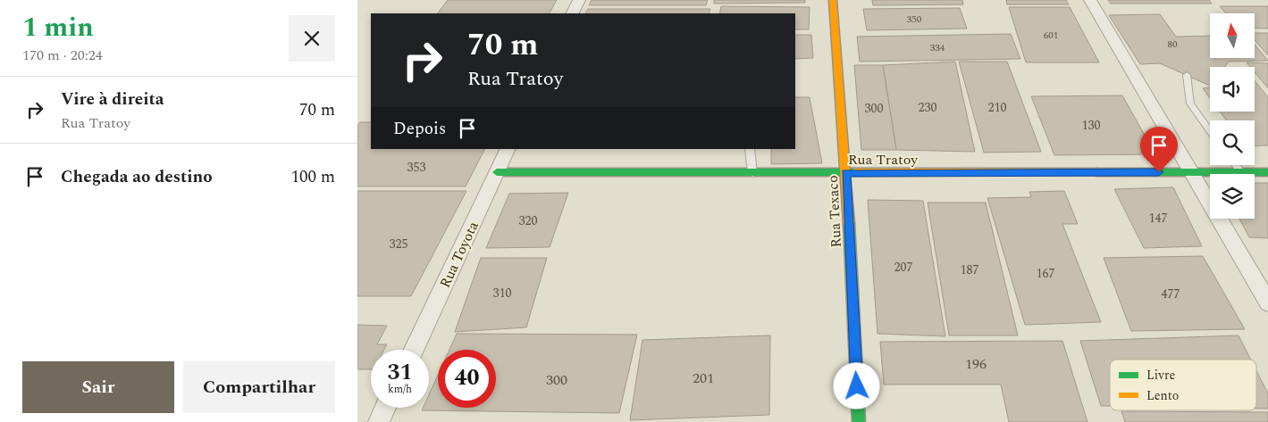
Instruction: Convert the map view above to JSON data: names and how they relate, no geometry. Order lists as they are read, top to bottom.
{
  "streets": {
    "street": ["Rua Tratoy", "Rua Texaco", "Rua Toyota"]
  },
  "crossings": [
    ["Rua Tratoy", "Rua Texaco"],
    ["Rua Tratoy", "Rua Toyota"]
  ],
  "house_numbers": [
    "350",
    "601",
    "80",
    "334",
    "230",
    "210",
    "300",
    "130",
    "353",
    "147",
    "320",
    "325",
    "207",
    "187",
    "167",
    "310",
    "477",
    "196",
    "201",
    "300"
  ],
  "legend": ["Livre", "Lento"],
  "north": "top",
  "page": {
    "heading": ["1 min", "170 m · 20:24"],
    "turn": ["70 m", "Rua Tratoy"],
    "list": [
      {
        "name": "Vire à direita",
        "note": "Rua Tratoy",
        "value": "70 m"
      },
      {
        "name": "Chegada ao destino",
        "value": "100 m"
      }
    ],
    "then": "Depois",
    "speed": "31 km/h",
    "limit": "40",
    "buttons": ["Sair", "Compartilhar"]
  }
}
